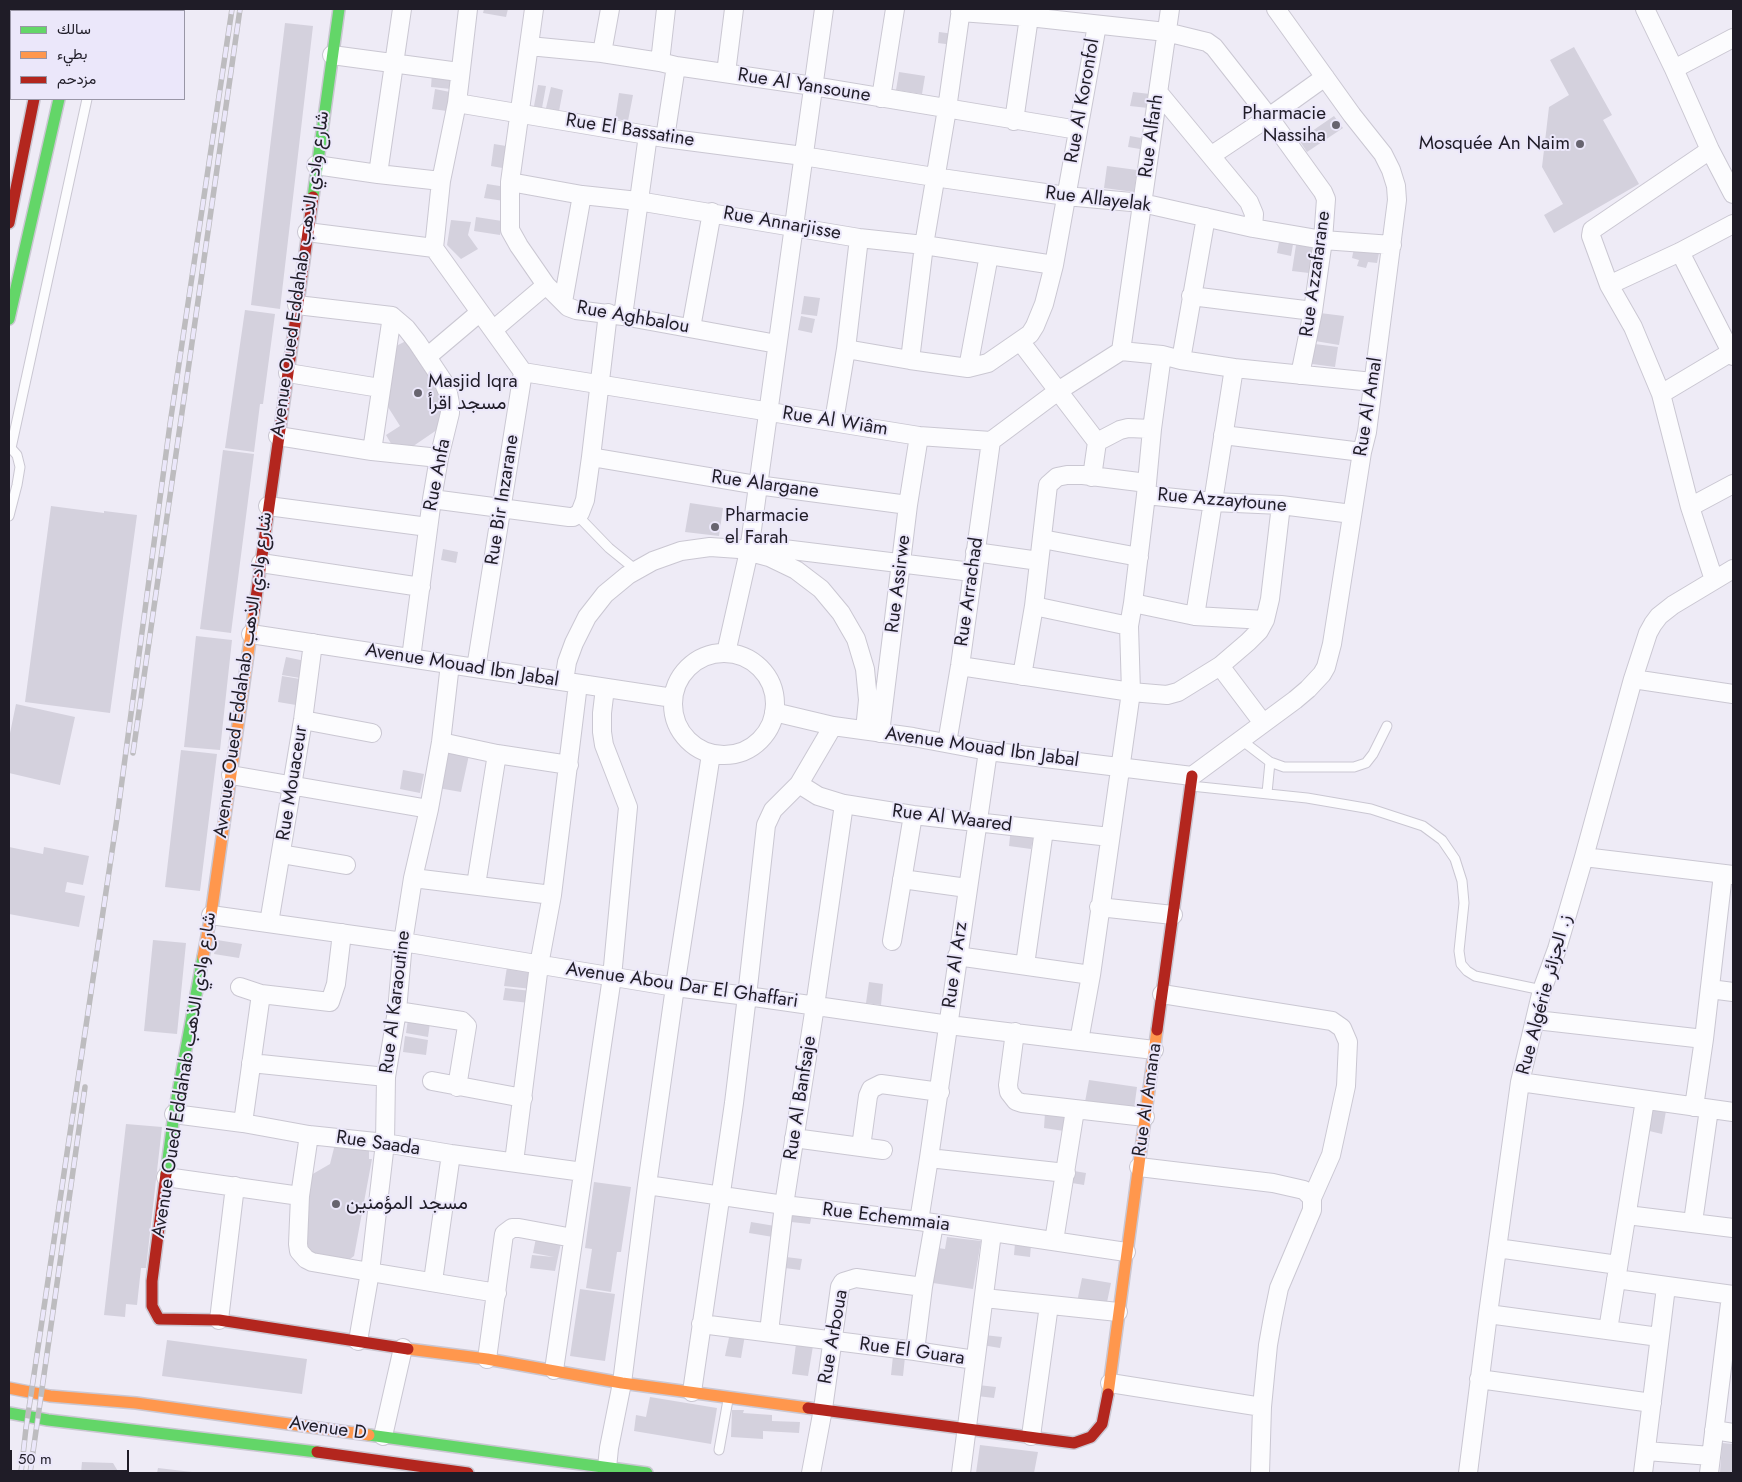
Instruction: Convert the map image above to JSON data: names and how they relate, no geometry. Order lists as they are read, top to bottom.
{
  "streets": {
    "street": [
      "Rue Al Yansoune",
      "Rue Al Koronfol",
      "Rue El Bassatine",
      "Rue Alfarh",
      "Rue Allayelak",
      "Rue Annarjisse",
      "Avenue Oued Eddahab شارع وادي الذهب",
      "Rue Azzafarane",
      "Rue Aghbalou",
      "Rue Al Amal",
      "Rue Al Wiâm",
      "Rue Anfa",
      "Rue Alargane",
      "Rue Bir Inzarane",
      "Rue Azzaytoune",
      "Rue Assirwe",
      "Rue Arrachad",
      "Avenue Mouad Ibn Jabal",
      "Rue Mouaceur",
      "Rue Al Waared",
      "Rue Al Arz",
      "Avenue Abou Dar El Ghaffari",
      "Rue Algérie ز. الجزائر",
      "Rue Al Karaoutine",
      "Rue Al Banfsaje",
      "Rue Al Amana",
      "Rue Saada",
      "Rue Echemmaia",
      "Rue Arboua",
      "Rue El Guara",
      "Avenue D"
    ]
  },
  "crossings": [
    ["Rue Al Yansoune", "Rue Al Koronfol"],
    ["Rue Al Yansoune", "Rue Aghbalou"],
    ["Rue Al Koronfol", "Rue Allayelak"],
    ["Rue Al Koronfol", "Rue Annarjisse"],
    ["Rue Al Koronfol", "Rue Azzafarane"],
    ["Rue El Bassatine", "Rue Allayelak"],
    ["Rue El Bassatine", "Rue Aghbalou"],
    ["Rue Alfarh", "Rue Allayelak"],
    ["Rue Alfarh", "Rue Azzafarane"],
    ["Rue Allayelak", "Rue Azzafarane"],
    ["Rue Allayelak", "Rue Al Amal"],
    ["Rue Annarjisse", "Rue Aghbalou"],
    ["Avenue Oued Eddahab شارع وادي الذهب", "Avenue Mouad Ibn Jabal"],
    ["Avenue Oued Eddahab شارع وادي الذهب", "Avenue Abou Dar El Ghaffari"],
    ["Avenue Oued Eddahab شارع وادي الذهب", "Rue Saada"],
    ["Rue Al Amal", "Rue Azzaytoune"],
    ["Rue Al Amal", "Avenue Mouad Ibn Jabal"],
    ["Rue Al Amal", "Rue Al Amana"],
    ["Rue Al Wiâm", "Rue Bir Inzarane"],
    ["Rue Al Wiâm", "Rue Assirwe"],
    ["Rue Al Wiâm", "Rue Arrachad"],
    ["Rue Anfa", "Avenue Mouad Ibn Jabal"],
    ["Rue Alargane", "Rue Assirwe"],
    ["Rue Bir Inzarane", "Avenue Mouad Ibn Jabal"],
    ["Rue Assirwe", "Avenue Mouad Ibn Jabal"],
    ["Rue Arrachad", "Avenue Mouad Ibn Jabal"],
    ["Avenue Mouad Ibn Jabal", "Rue Mouaceur"],
    ["Avenue Mouad Ibn Jabal", "Rue Al Arz"],
    ["Avenue Mouad Ibn Jabal", "Rue Al Karaoutine"],
    ["Avenue Mouad Ibn Jabal", "Rue Al Amana"],
    ["Rue Mouaceur", "Avenue Abou Dar El Ghaffari"],
    ["Rue Al Waared", "Rue Al Arz"],
    ["Rue Al Waared", "Rue Al Banfsaje"],
    ["Rue Al Arz", "Avenue Abou Dar El Ghaffari"],
    ["Rue Al Arz", "Rue Echemmaia"],
    ["Rue Al Arz", "Rue Arboua"],
    ["Rue Al Arz", "Rue El Guara"],
    ["Avenue Abou Dar El Ghaffari", "Rue Al Karaoutine"],
    ["Avenue Abou Dar El Ghaffari", "Rue Al Banfsaje"],
    ["Avenue Abou Dar El Ghaffari", "Rue Al Amana"],
    ["Rue Al Karaoutine", "Rue Saada"],
    ["Rue Al Banfsaje", "Rue Echemmaia"],
    ["Rue Al Banfsaje", "Rue El Guara"],
    ["Rue Al Amana", "Rue Echemmaia"],
    ["Rue Echemmaia", "Rue El Guara"],
    ["Rue Arboua", "Rue El Guara"]
  ],
  "places": [
    "Pharmacie Nassiha",
    "Mosquée An Naim",
    "Masjid Iqra مسجد اقرأ",
    "Pharmacie el Farah",
    "مسجد المؤمنين"
  ],
  "legend": ["سالك", "بطيء", "مزدحم"],
  "scale_bar": "50 m"
}
